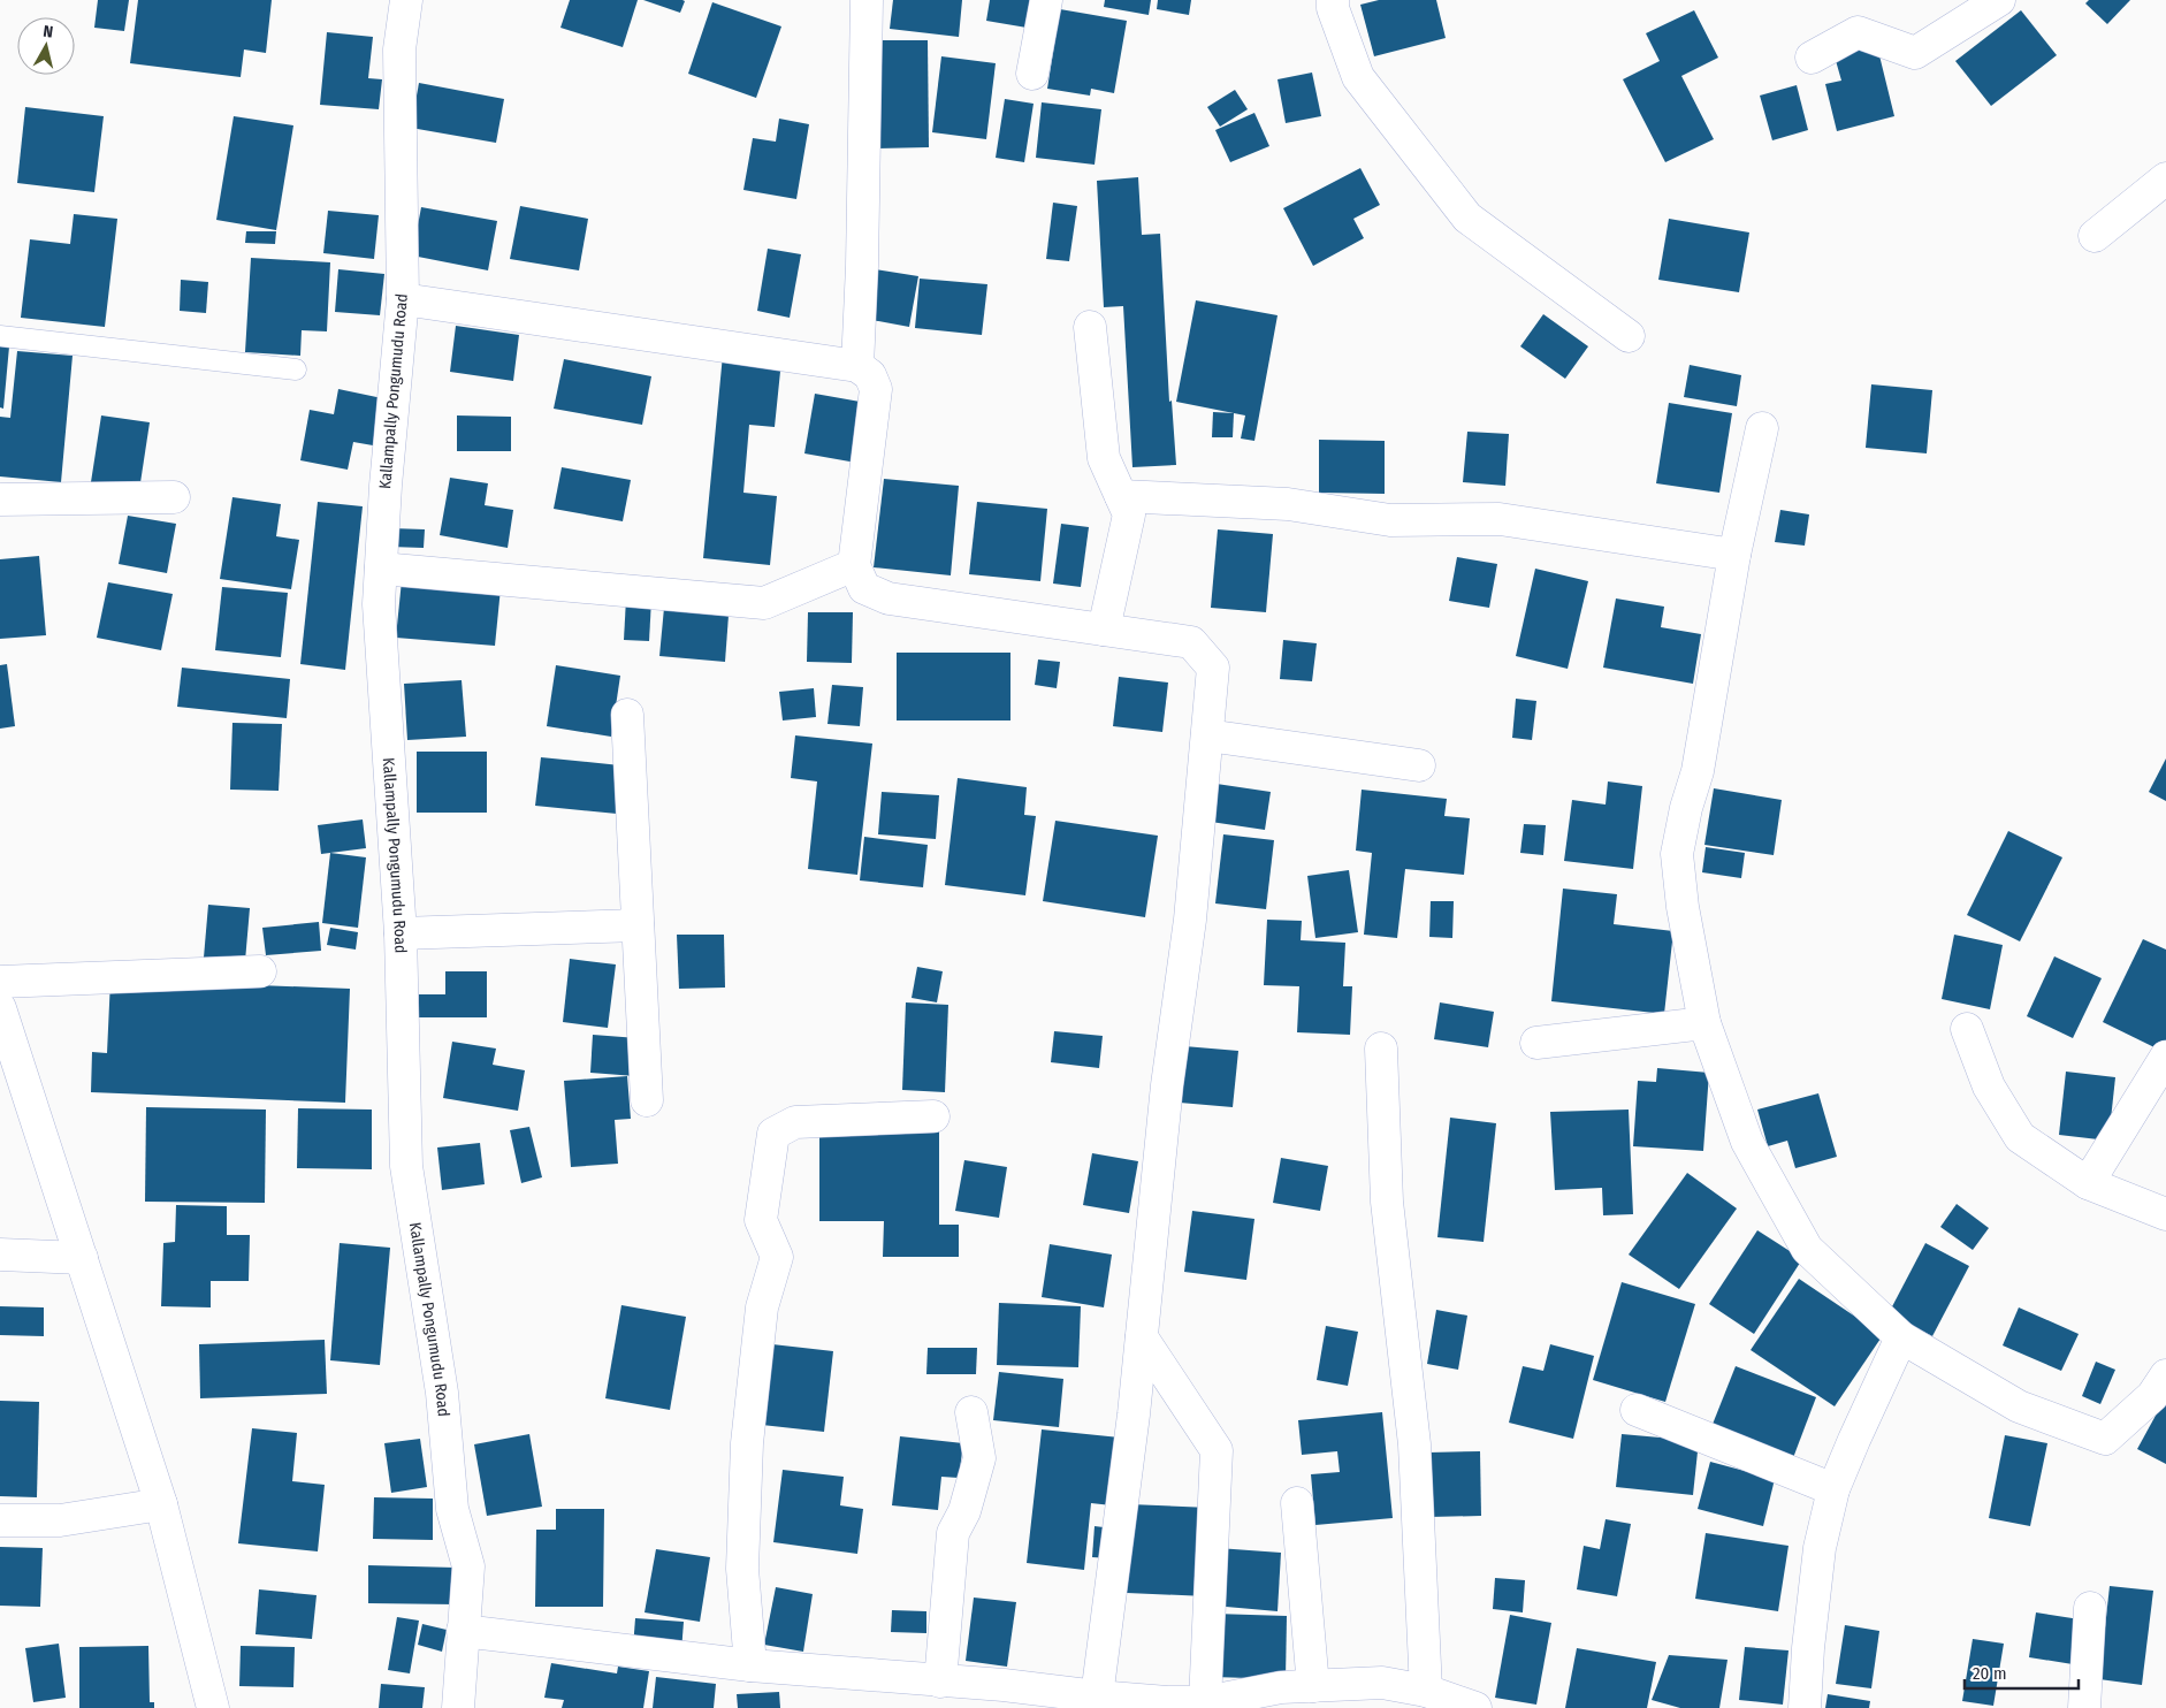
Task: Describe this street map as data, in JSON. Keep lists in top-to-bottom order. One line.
{"streets":{"street":["Kallampally Pongumudu Road"]},"scale_bar":"20 m","north":"top"}
